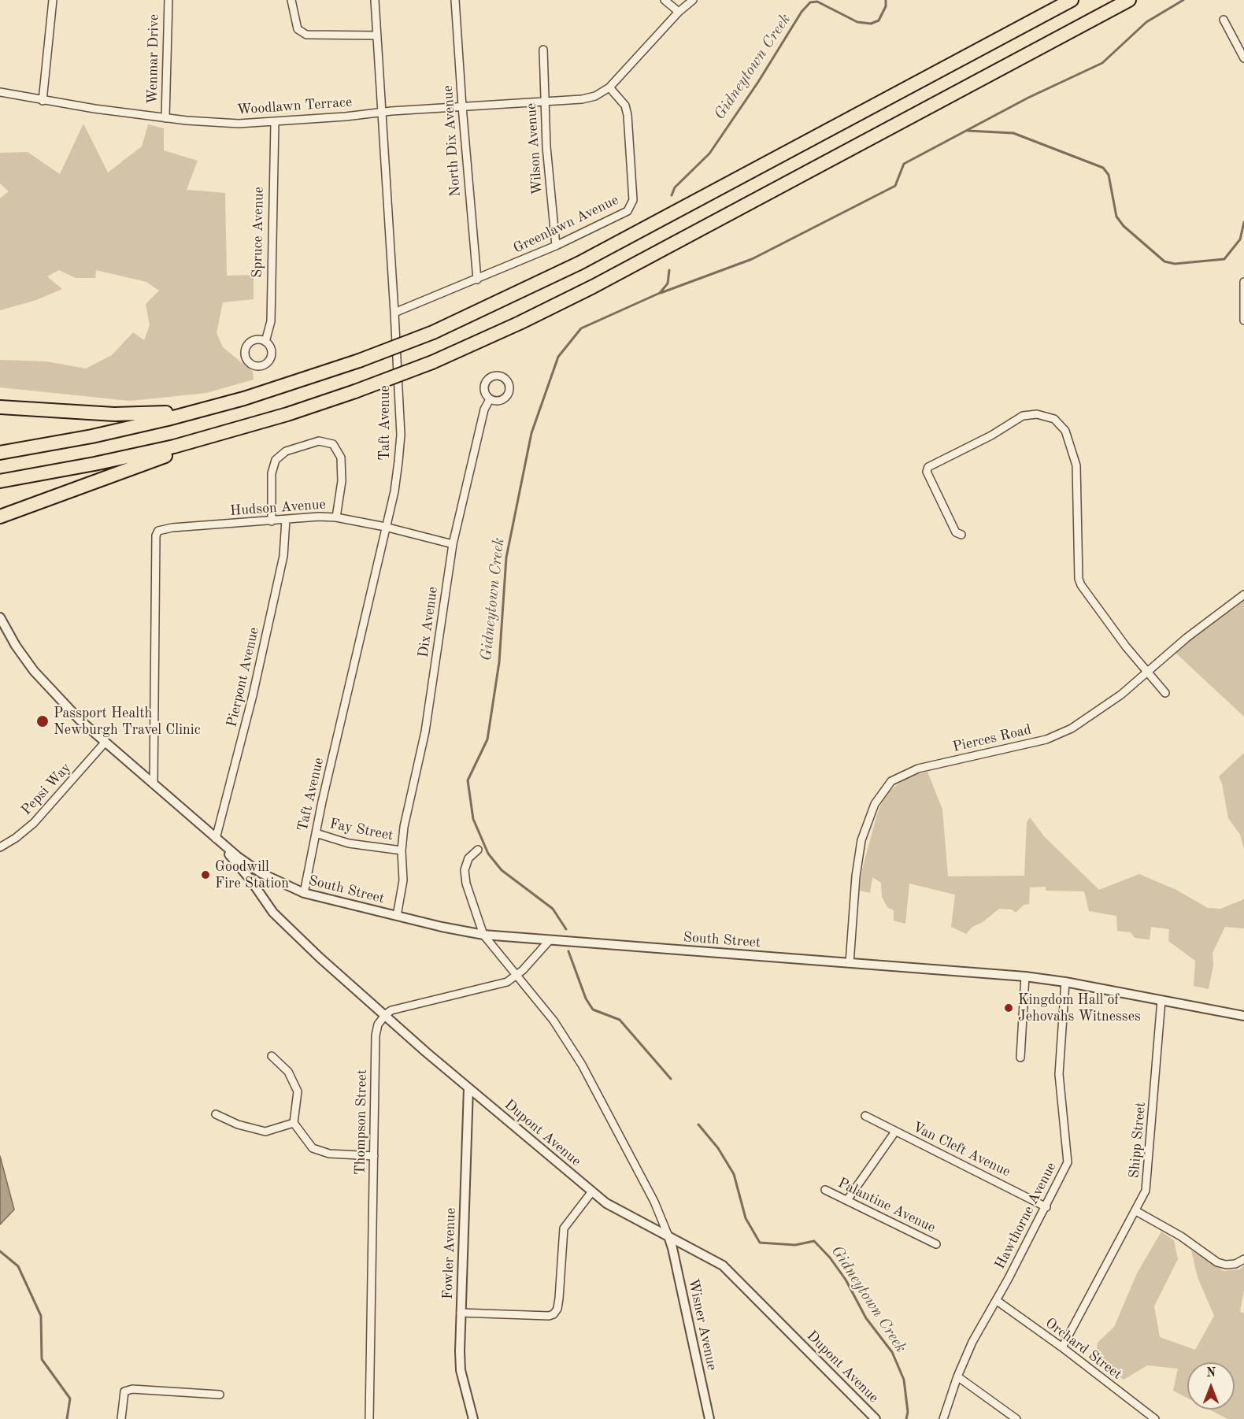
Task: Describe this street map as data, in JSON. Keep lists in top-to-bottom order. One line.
{"streets":{"street":["Wenmar Drive","Woodlawn Terrace","North Dix Avenue","Wilson Avenue","Greenlawn Avenue","Spruce Avenue","Taft Avenue","Hudson Avenue","Dix Avenue","Pierpont Avenue","Pierces Road","Pepsi Way","Fay Street","South Street","Thompson Street","Dupont Avenue","Shipp Street","Van Cleft Avenue","Palantine Avenue","Hawthorne Avenue","Fowler Avenue","Wisner Avenue","Orchard Street"]},"crossings":[["Wenmar Drive","Woodlawn Terrace"],["Woodlawn Terrace","North Dix Avenue"],["Woodlawn Terrace","Wilson Avenue"],["Woodlawn Terrace","Greenlawn Avenue"],["Woodlawn Terrace","Spruce Avenue"],["Woodlawn Terrace","Taft Avenue"],["North Dix Avenue","Greenlawn Avenue"],["Wilson Avenue","Greenlawn Avenue"],["Greenlawn Avenue","Taft Avenue"],["Taft Avenue","Hudson Avenue"],["Taft Avenue","Fay Street"],["Taft Avenue","South Street"],["Hudson Avenue","Dix Avenue"],["Hudson Avenue","Pierpont Avenue"],["Dix Avenue","Fay Street"],["Dix Avenue","South Street"],["Pierpont Avenue","South Street"],["Pierpont Avenue","Dupont Avenue"],["Pierces Road","South Street"],["South Street","Dupont Avenue"],["South Street","Shipp Street"],["South Street","Hawthorne Avenue"],["Thompson Street","Dupont Avenue"],["Dupont Avenue","Fowler Avenue"],["Dupont Avenue","Wisner Avenue"],["Shipp Street","Orchard Street"],["Van Cleft Avenue","Hawthorne Avenue"],["Hawthorne Avenue","Orchard Street"]],"water":["Gidneytown Creek"],"places":["Passport Health Newburgh Travel Clinic","Goodwill Fire Station","Kingdom Hall of Jehovahs Witnesses"],"north":"top"}
